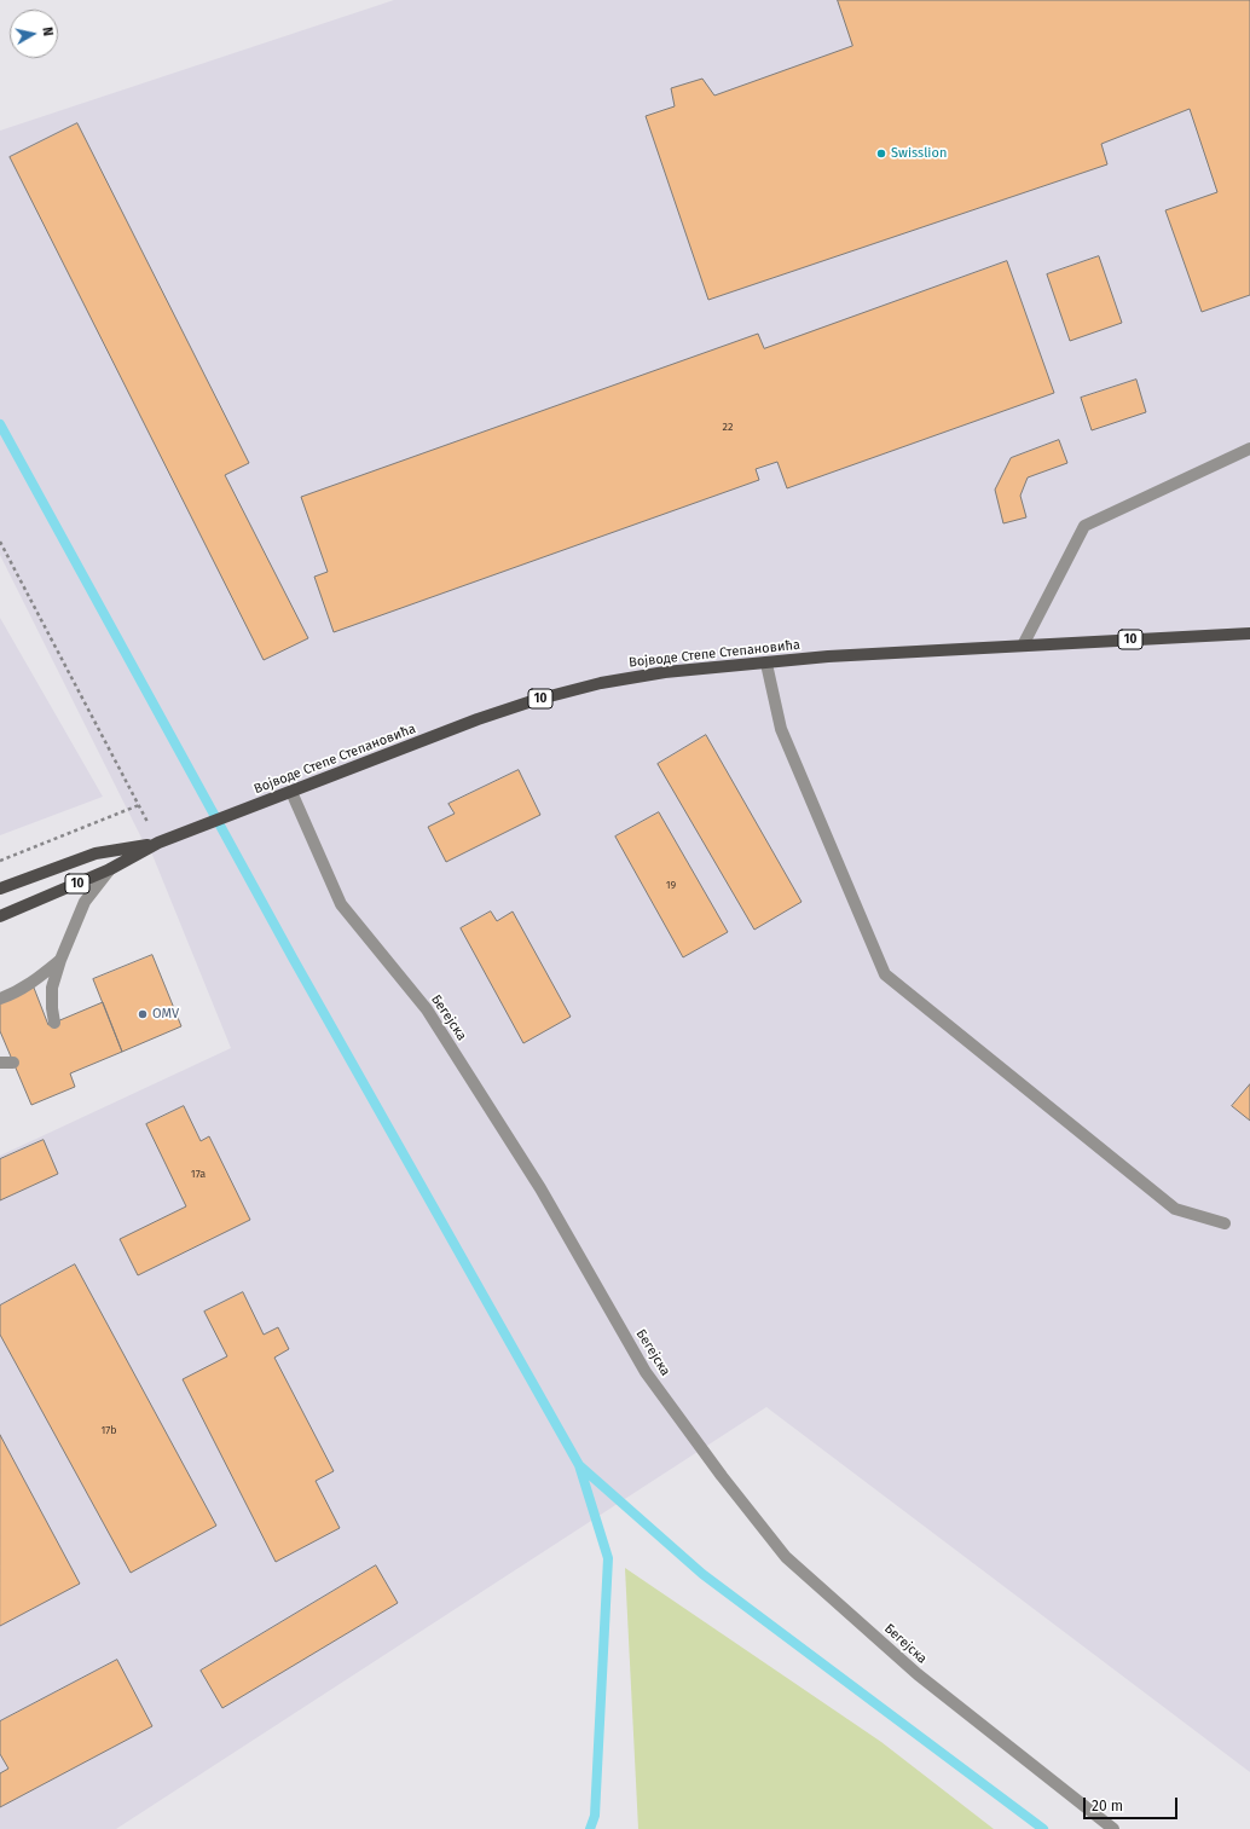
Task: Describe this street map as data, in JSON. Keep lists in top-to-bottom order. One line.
{"streets":{"main road":["10","Војводе Степе Степановића"],"lane":["Бегејска"]},"crossings":[["Војводе Степе Степановића","Бегејска"]],"places":["Swisslion","OMV"],"house_numbers":["22","19","17a","17b"],"scale_bar":"20 m","north":"right"}
